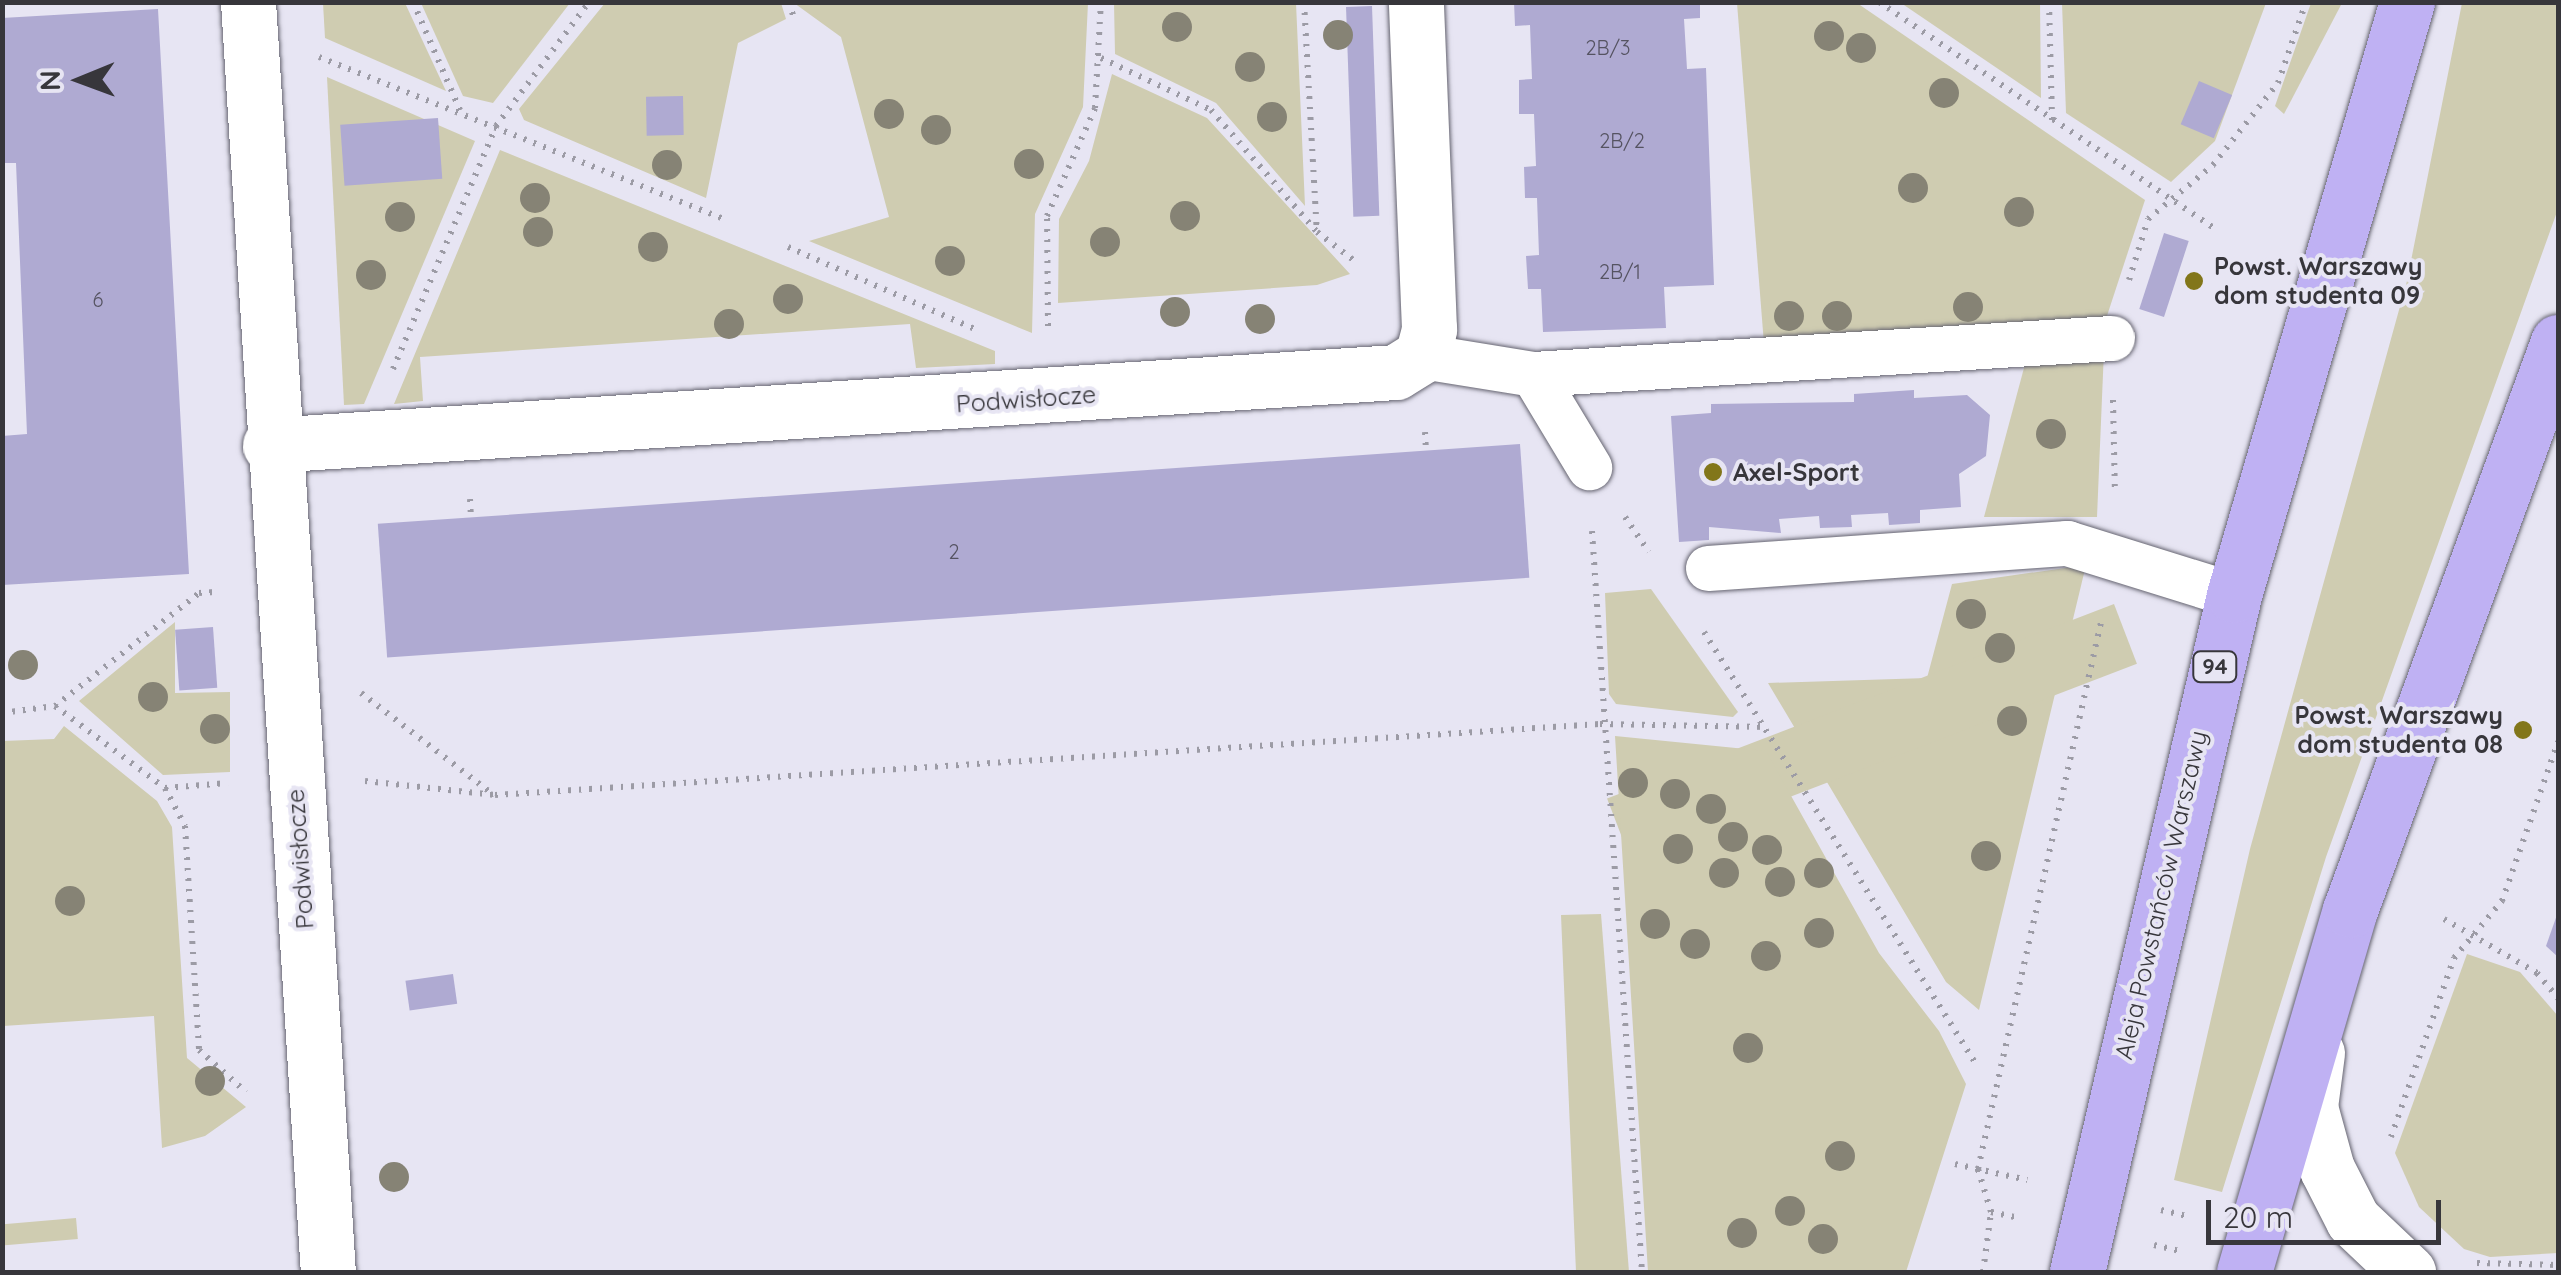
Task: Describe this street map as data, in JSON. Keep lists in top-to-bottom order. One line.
{"streets":{"main road":["94","Aleja Powstańców Warszawy"],"street":["Podwisłocze"]},"places":["Powst. Warszawy dom studenta 09","Axel-Sport","Powst. Warszawy dom studenta 08"],"house_numbers":["2B/3","2B/2","2B/1","6","2"],"scale_bar":"20 m","north":"left"}
